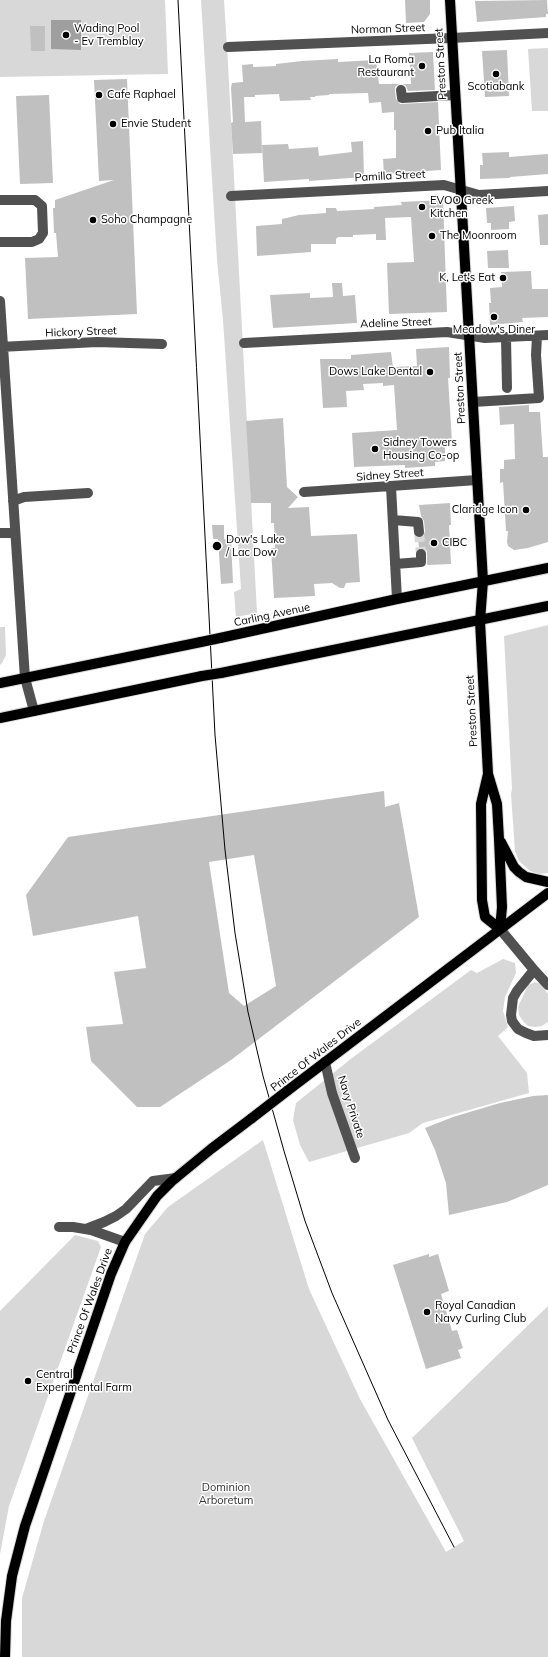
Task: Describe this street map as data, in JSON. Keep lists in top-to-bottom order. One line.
{"streets":{"main road":["Preston Street","Carling Avenue","Prince Of Wales Drive"],"street":["Norman Street","Pamilla Street","Adeline Street","Hickory Street","Sidney Street","Navy Private"]},"crossings":[["Norman Street","Preston Street"],["Preston Street","Pamilla Street"],["Preston Street","Adeline Street"],["Preston Street","Sidney Street"],["Preston Street","Carling Avenue"],["Preston Street","Prince Of Wales Drive"],["Prince Of Wales Drive","Navy Private"]],"parks":["Dominion Arboretum"],"places":["Wading Pool - Ev Tremblay","La Roma Restaurant","Scotiabank","Cafe Raphael","Envie Student","Pub Italia","EVOO Greek Kitchen","Soho Champagne","The Moonroom","K, Let's Eat","Meadow's Diner","Dows Lake Dental","Sidney Towers Housing Co-op","Claridge Icon","CIBC","Dow's Lake / Lac Dow","Royal Canadian Navy Curling Club","Central Experimental Farm"]}
